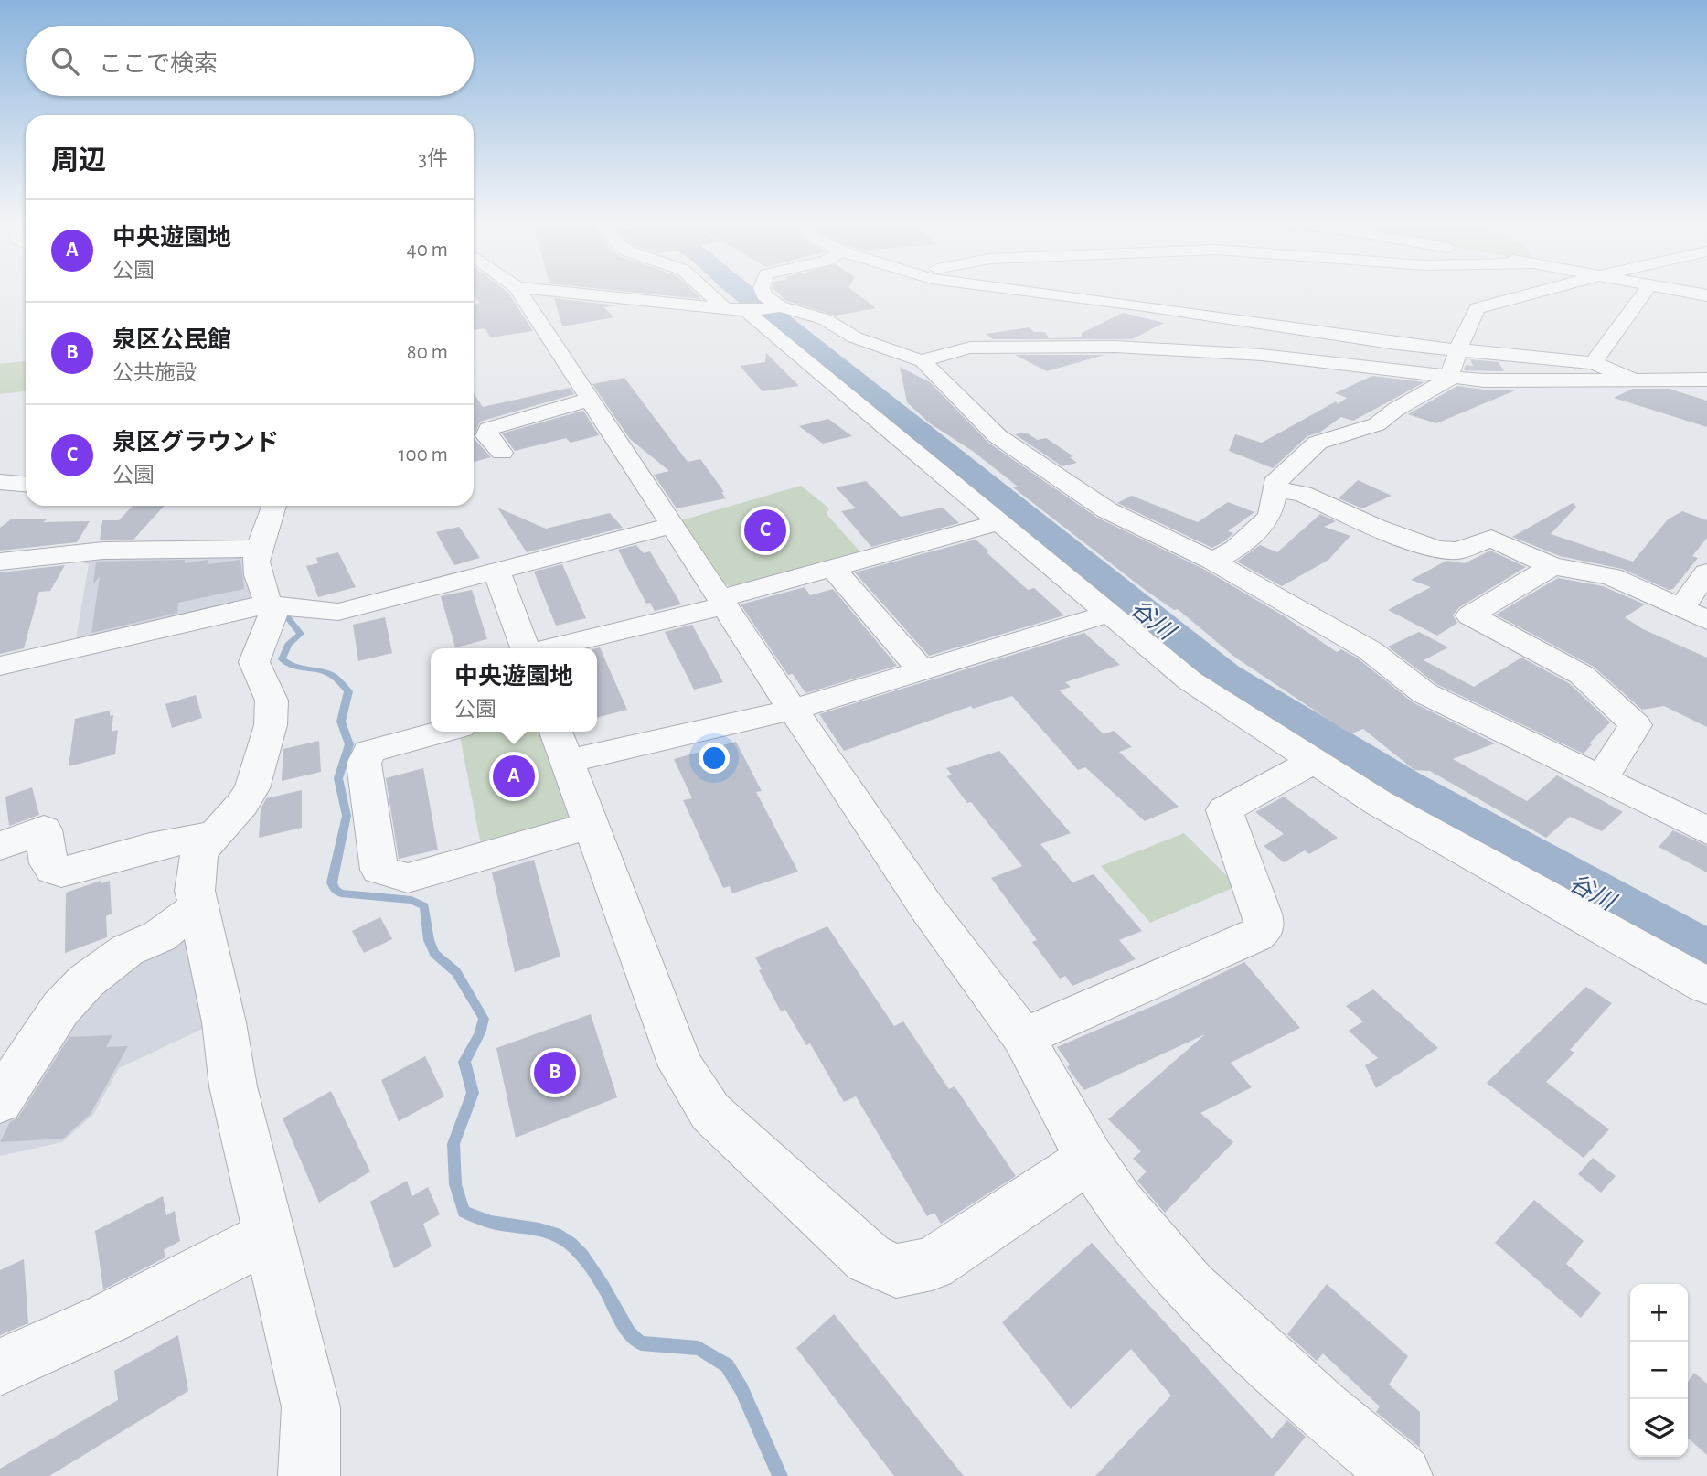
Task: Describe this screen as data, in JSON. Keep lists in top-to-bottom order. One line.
{"water":["谷川"],"page":{"search":"ここで検索","heading":["周辺","3件"],"list":[{"mark":"A","name":"中央遊園地","note":"公園","value":"40 m"},{"mark":"B","name":"泉区公民館","note":"公共施設","value":"80 m"},{"mark":"C","name":"泉区グラウンド","note":"公園","value":"100 m"}],"pins":["C","A","B"],"popup":["中央遊園地","公園"],"map_buttons":["+","−"]}}
